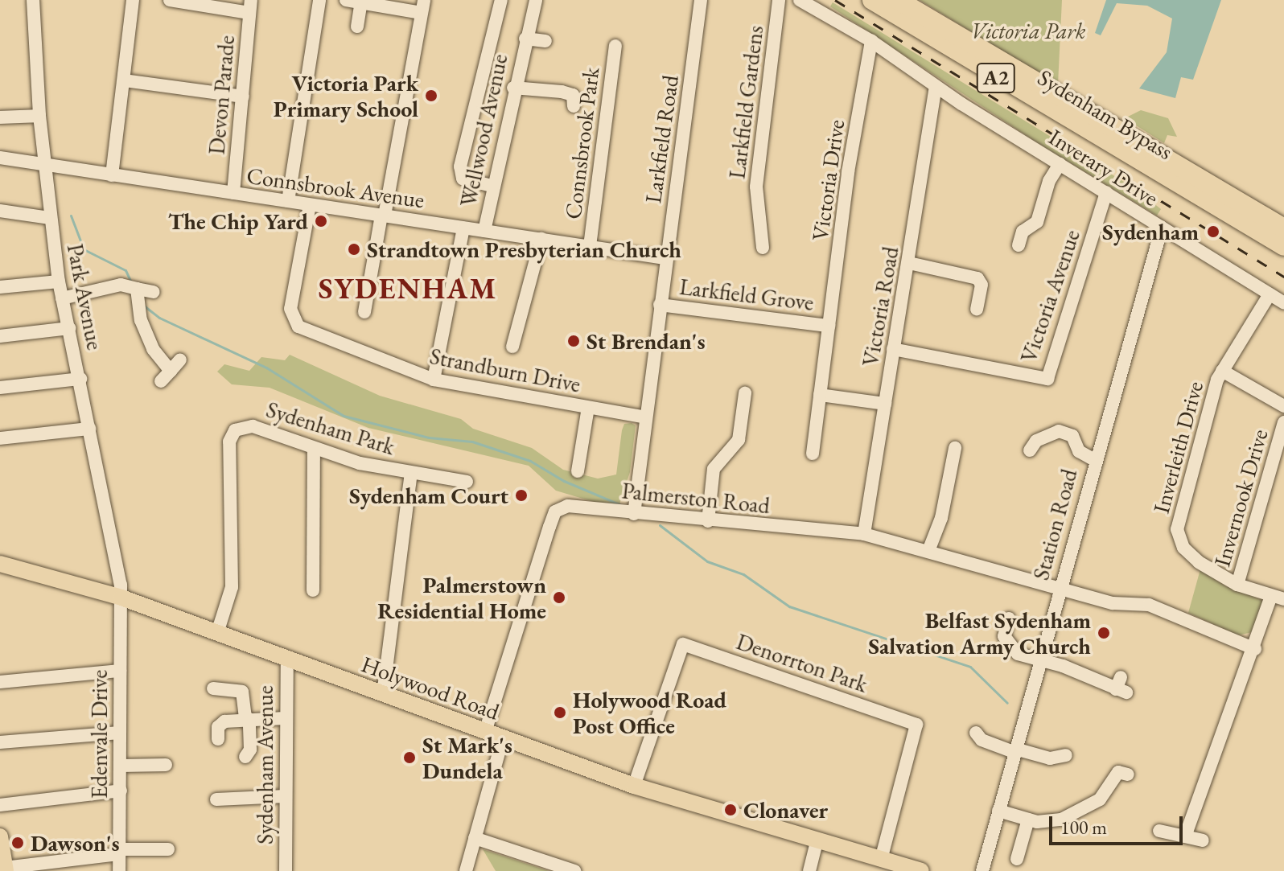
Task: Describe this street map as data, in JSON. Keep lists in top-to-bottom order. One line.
{"streets":{"highway":["A2","Sydenham Bypass"],"main road":["Holywood Road"],"street":["Devon Parade","Larkfield Gardens","Wellwood Avenue","Larkfield Road","Connsbrook Park","Inverary Drive","Victoria Drive","Connsbrook Avenue","Larkfield Grove","Victoria Avenue","Park Avenue","Victoria Road","Strandburn Drive","Sydenham Park","Inverleith Drive","Palmerston Road","Invernook Drive","Station Road","Denorrton Park","Edenvale Drive","Sydenham Avenue"]},"crossings":[["Devon Parade","Connsbrook Avenue"],["Wellwood Avenue","Connsbrook Avenue"],["Larkfield Road","Connsbrook Avenue"],["Larkfield Road","Larkfield Grove"],["Larkfield Road","Strandburn Drive"],["Larkfield Road","Palmerston Road"],["Connsbrook Park","Connsbrook Avenue"],["Inverary Drive","Victoria Drive"],["Inverary Drive","Victoria Avenue"],["Inverary Drive","Victoria Road"],["Inverary Drive","Inverleith Drive"],["Inverary Drive","Station Road"],["Victoria Drive","Larkfield Grove"],["Connsbrook Avenue","Park Avenue"],["Connsbrook Avenue","Strandburn Drive"],["Victoria Avenue","Victoria Road"],["Park Avenue","Holywood Road"],["Park Avenue","Edenvale Drive"],["Victoria Road","Palmerston Road"],["Sydenham Park","Holywood Road"],["Inverleith Drive","Invernook Drive"],["Palmerston Road","Station Road"],["Palmerston Road","Holywood Road"],["Denorrton Park","Holywood Road"],["Holywood Road","Edenvale Drive"],["Holywood Road","Sydenham Avenue"]],"districts":["SYDENHAM"],"parks":["Victoria Park"],"places":["Victoria Park Primary School","The Chip Yard","Sydenham","Strandtown Presbyterian Church","St Brendan's","Sydenham Court","Palmerstown Residential Home","Belfast Sydenham Salvation Army Church","Holywood Road Post Office","St Mark's Dundela","Clonaver","Dawson's"],"scale_bar":"100 m"}
